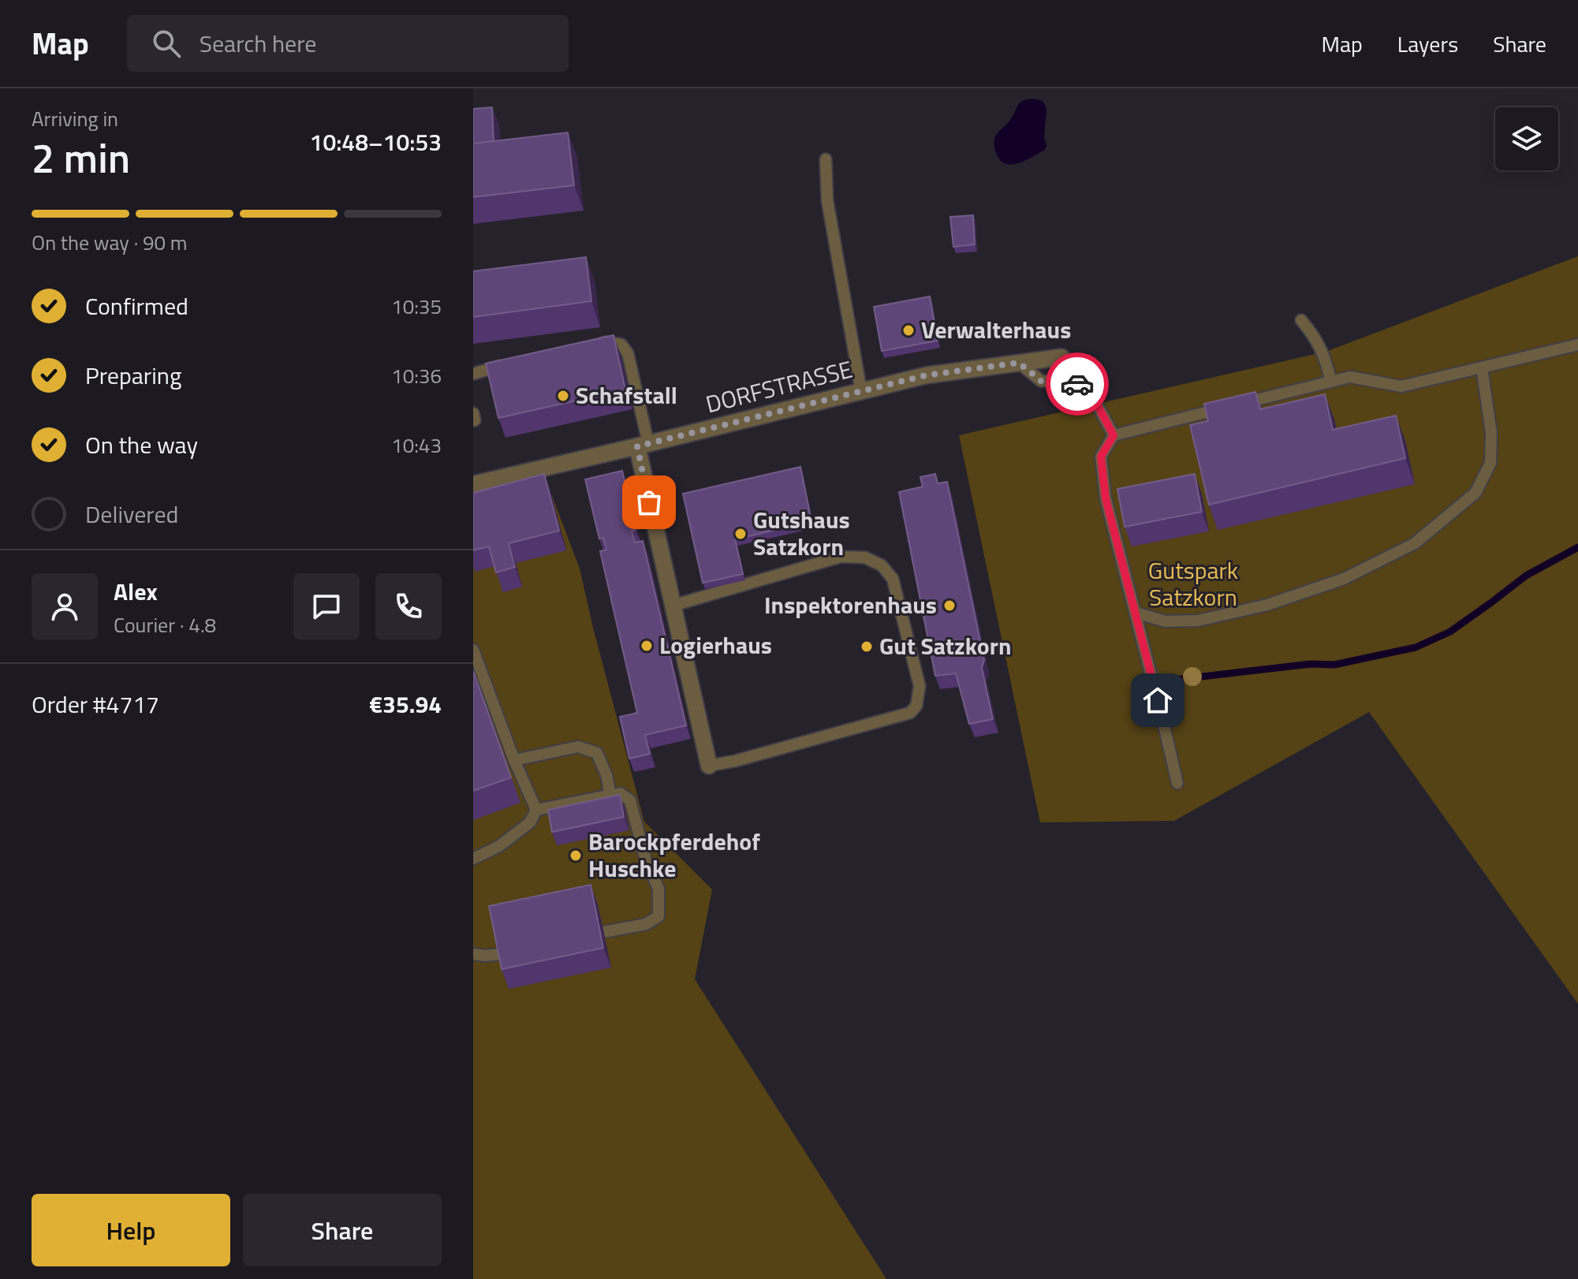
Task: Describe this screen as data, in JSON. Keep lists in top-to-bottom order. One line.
{"streets":{"street":["DORFSTRASSE"]},"parks":["Gutspark Satzkorn"],"places":["Verwalterhaus","Schafstall","Gutshaus Satzkorn","Inspektorenhaus","Logierhaus","Gut Satzkorn","Barockpferdehof Huschke"],"page":{"header":"Map","search":"Search here","nav":["Map","Layers","Share"],"heading":["2 min","Arriving in","10:48–10:53"],"panel":["Alex","Courier · 4.8","Order #4717","€35.94"],"bar":"On the way · 90 m","list":[["Confirmed","10:35"],["Preparing","10:36"],["On the way","10:43"],"Delivered"],"buttons":["Help","Share"]}}
